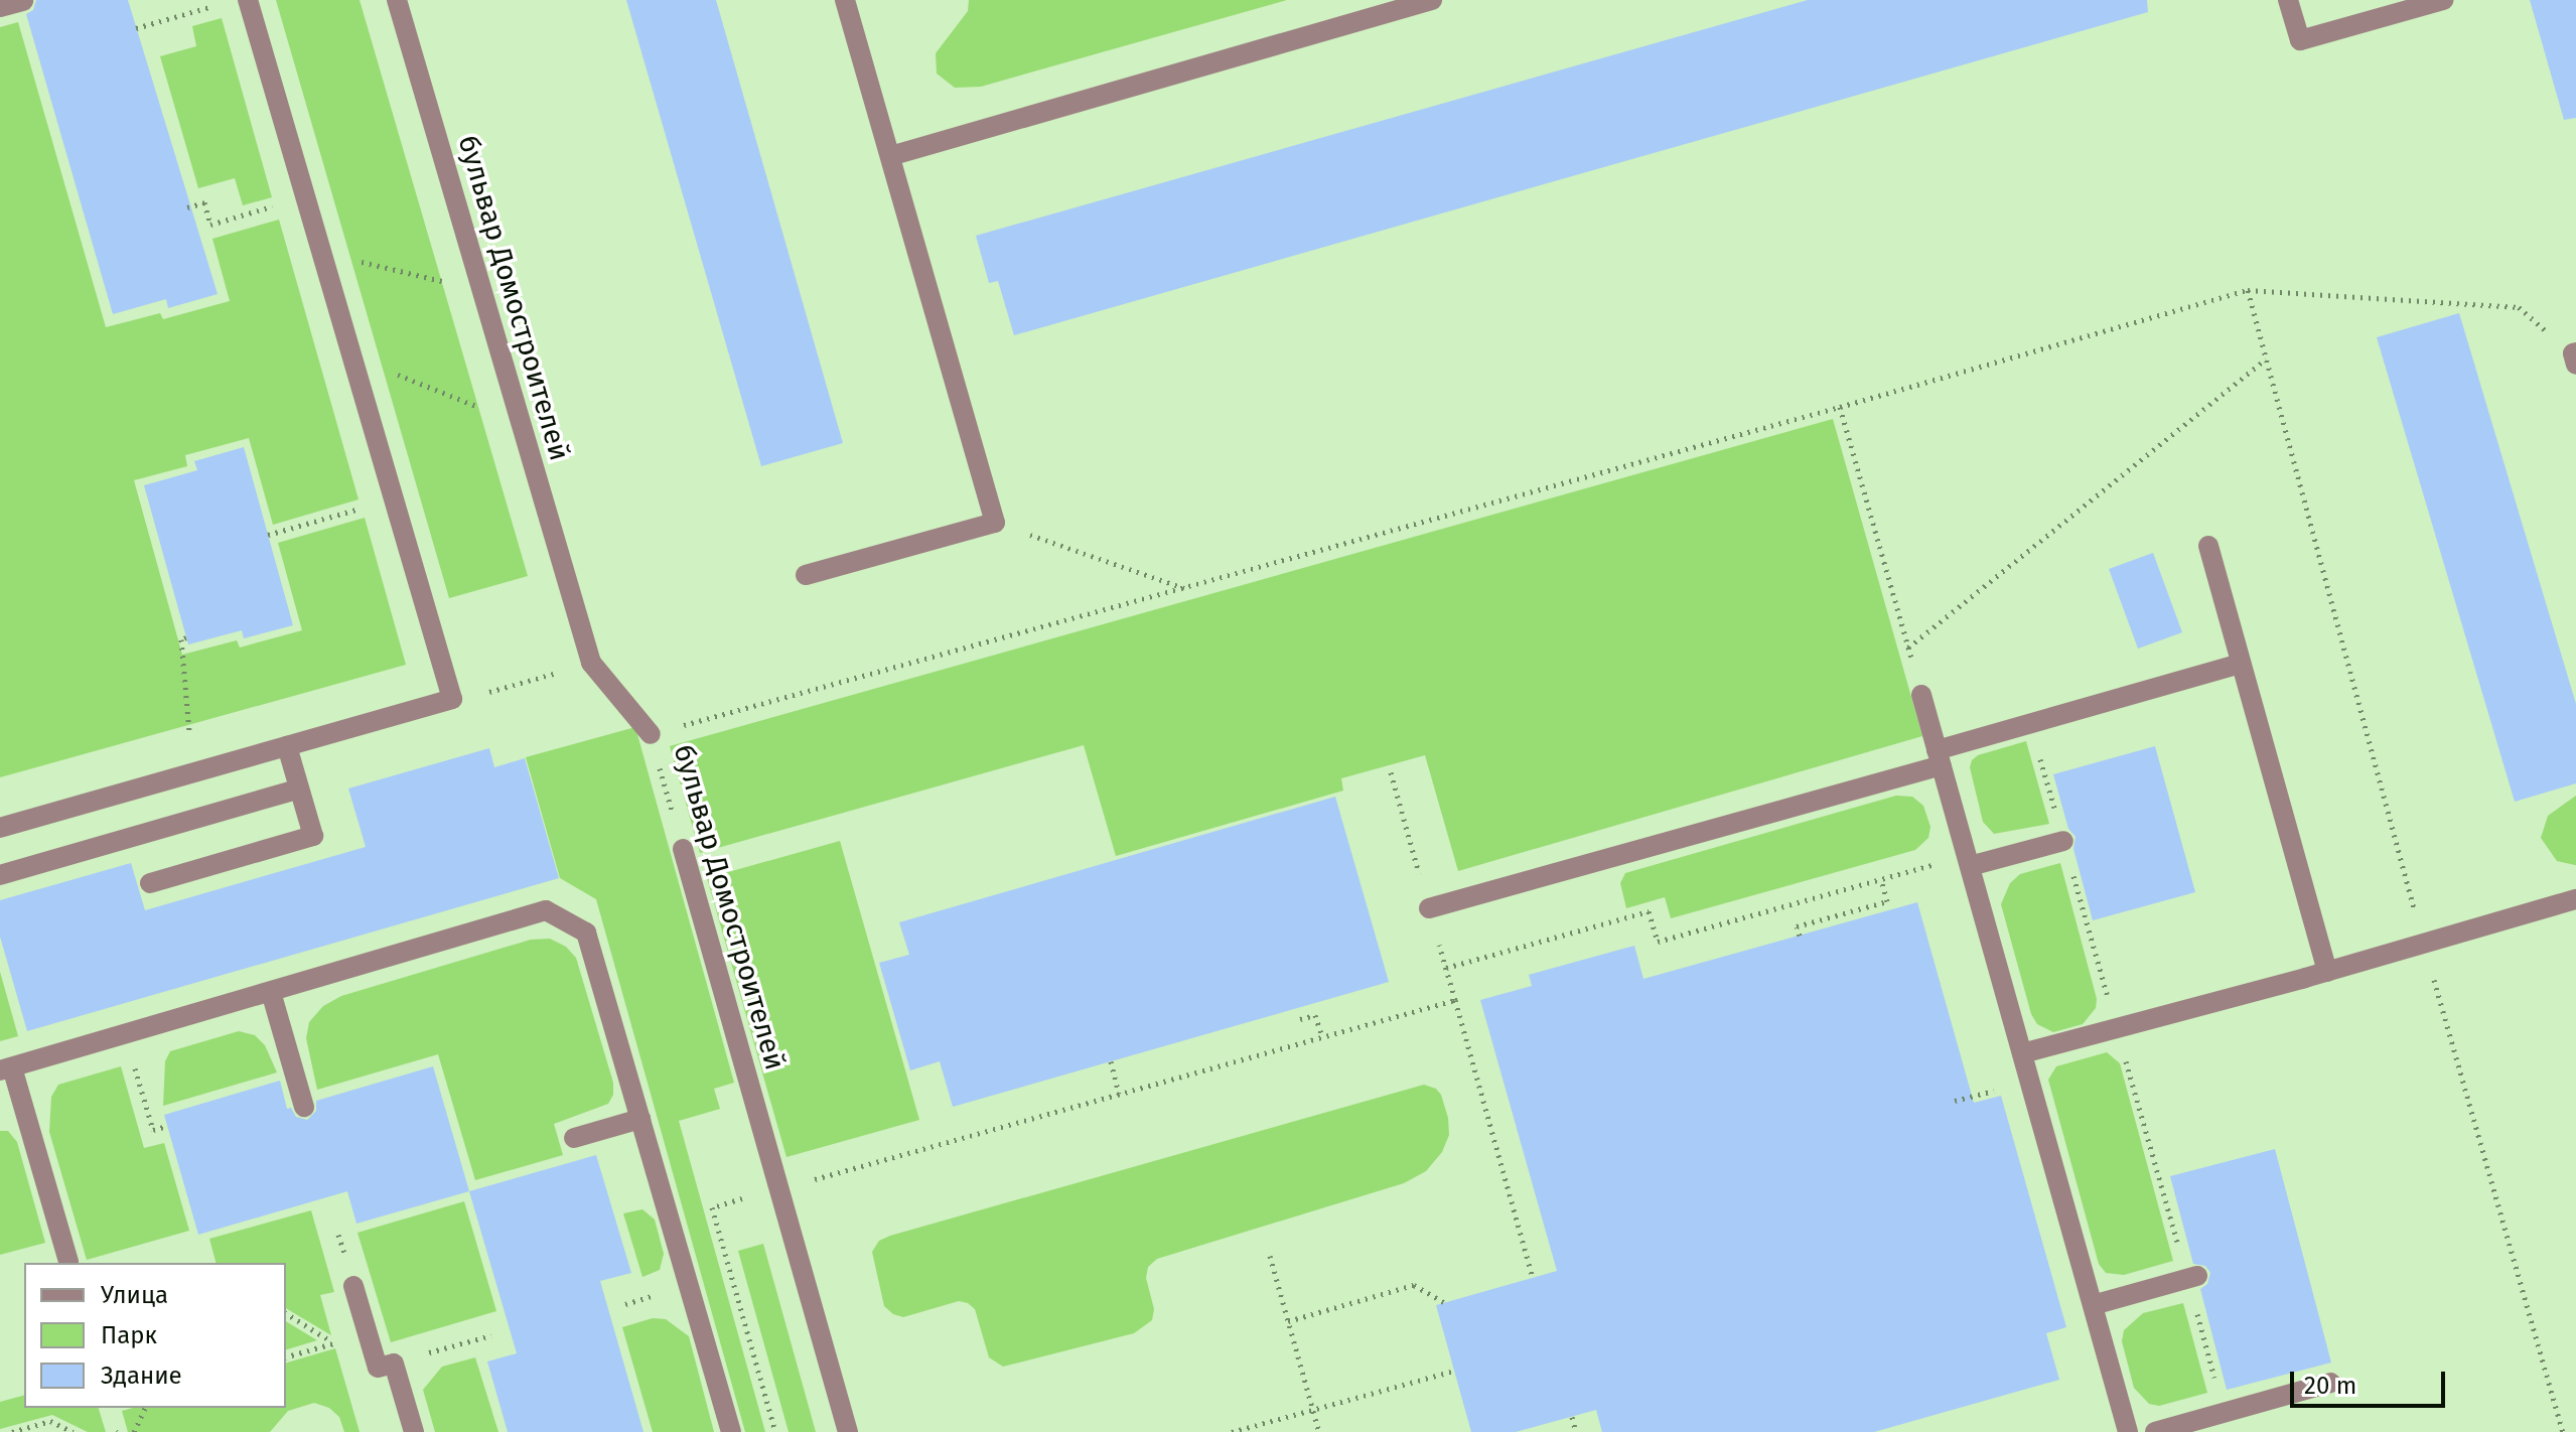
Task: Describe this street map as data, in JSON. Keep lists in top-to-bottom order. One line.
{"streets":{"street":["бульвар Домостроителей"]},"legend":["Улица","Парк","Здание"],"scale_bar":"20 m"}
